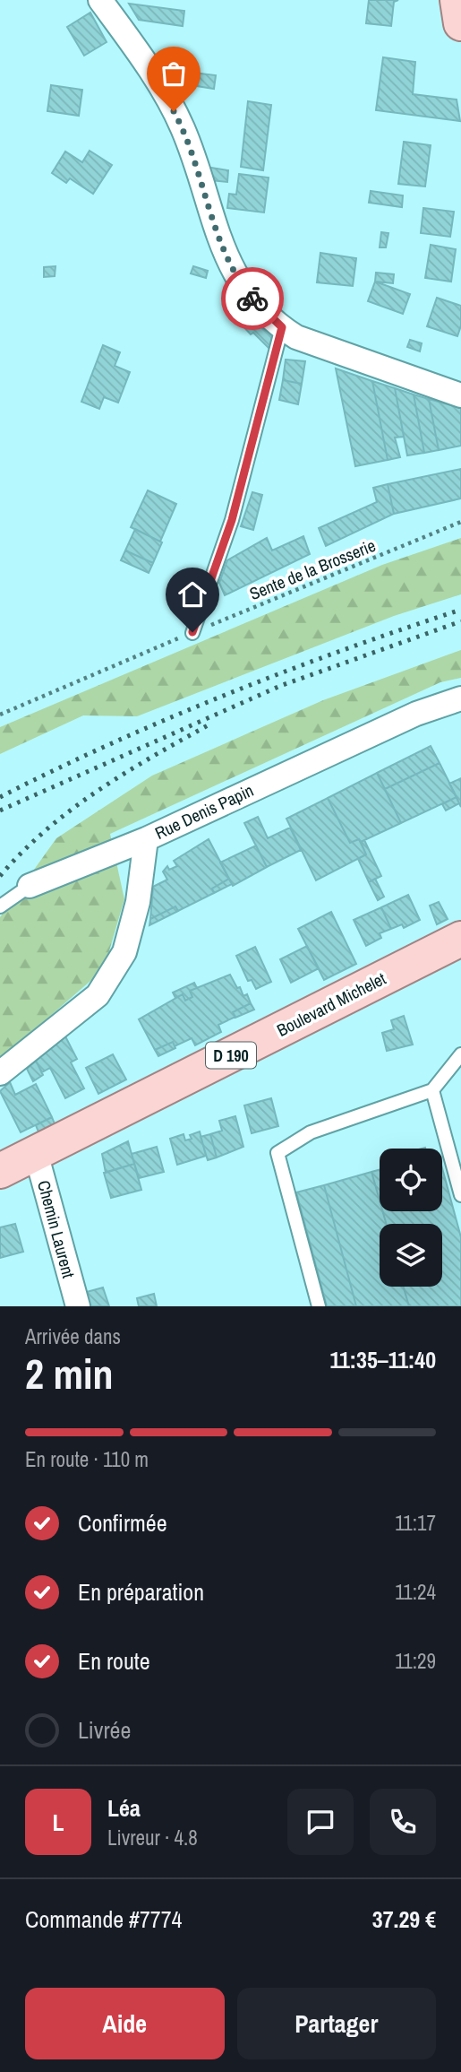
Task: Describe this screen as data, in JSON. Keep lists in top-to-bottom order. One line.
{"streets":{"main road":["Boulevard Michelet","D 190"],"street":["Rue Denis Papin","Chemin Laurent"],"path":["Sente de la Brosserie"]},"crossings":[["Boulevard Michelet","Chemin Laurent"]],"page":{"heading":["2 min","Arrivée dans","11:35–11:40"],"panel":["Léa","Livreur · 4.8","Commande #7774","37.29 €"],"bar":"En route · 110 m","list":[["Confirmée","11:17"],["En préparation","11:24"],["En route","11:29"],"Livrée"],"round":"L","buttons":["Aide","Partager"]}}
